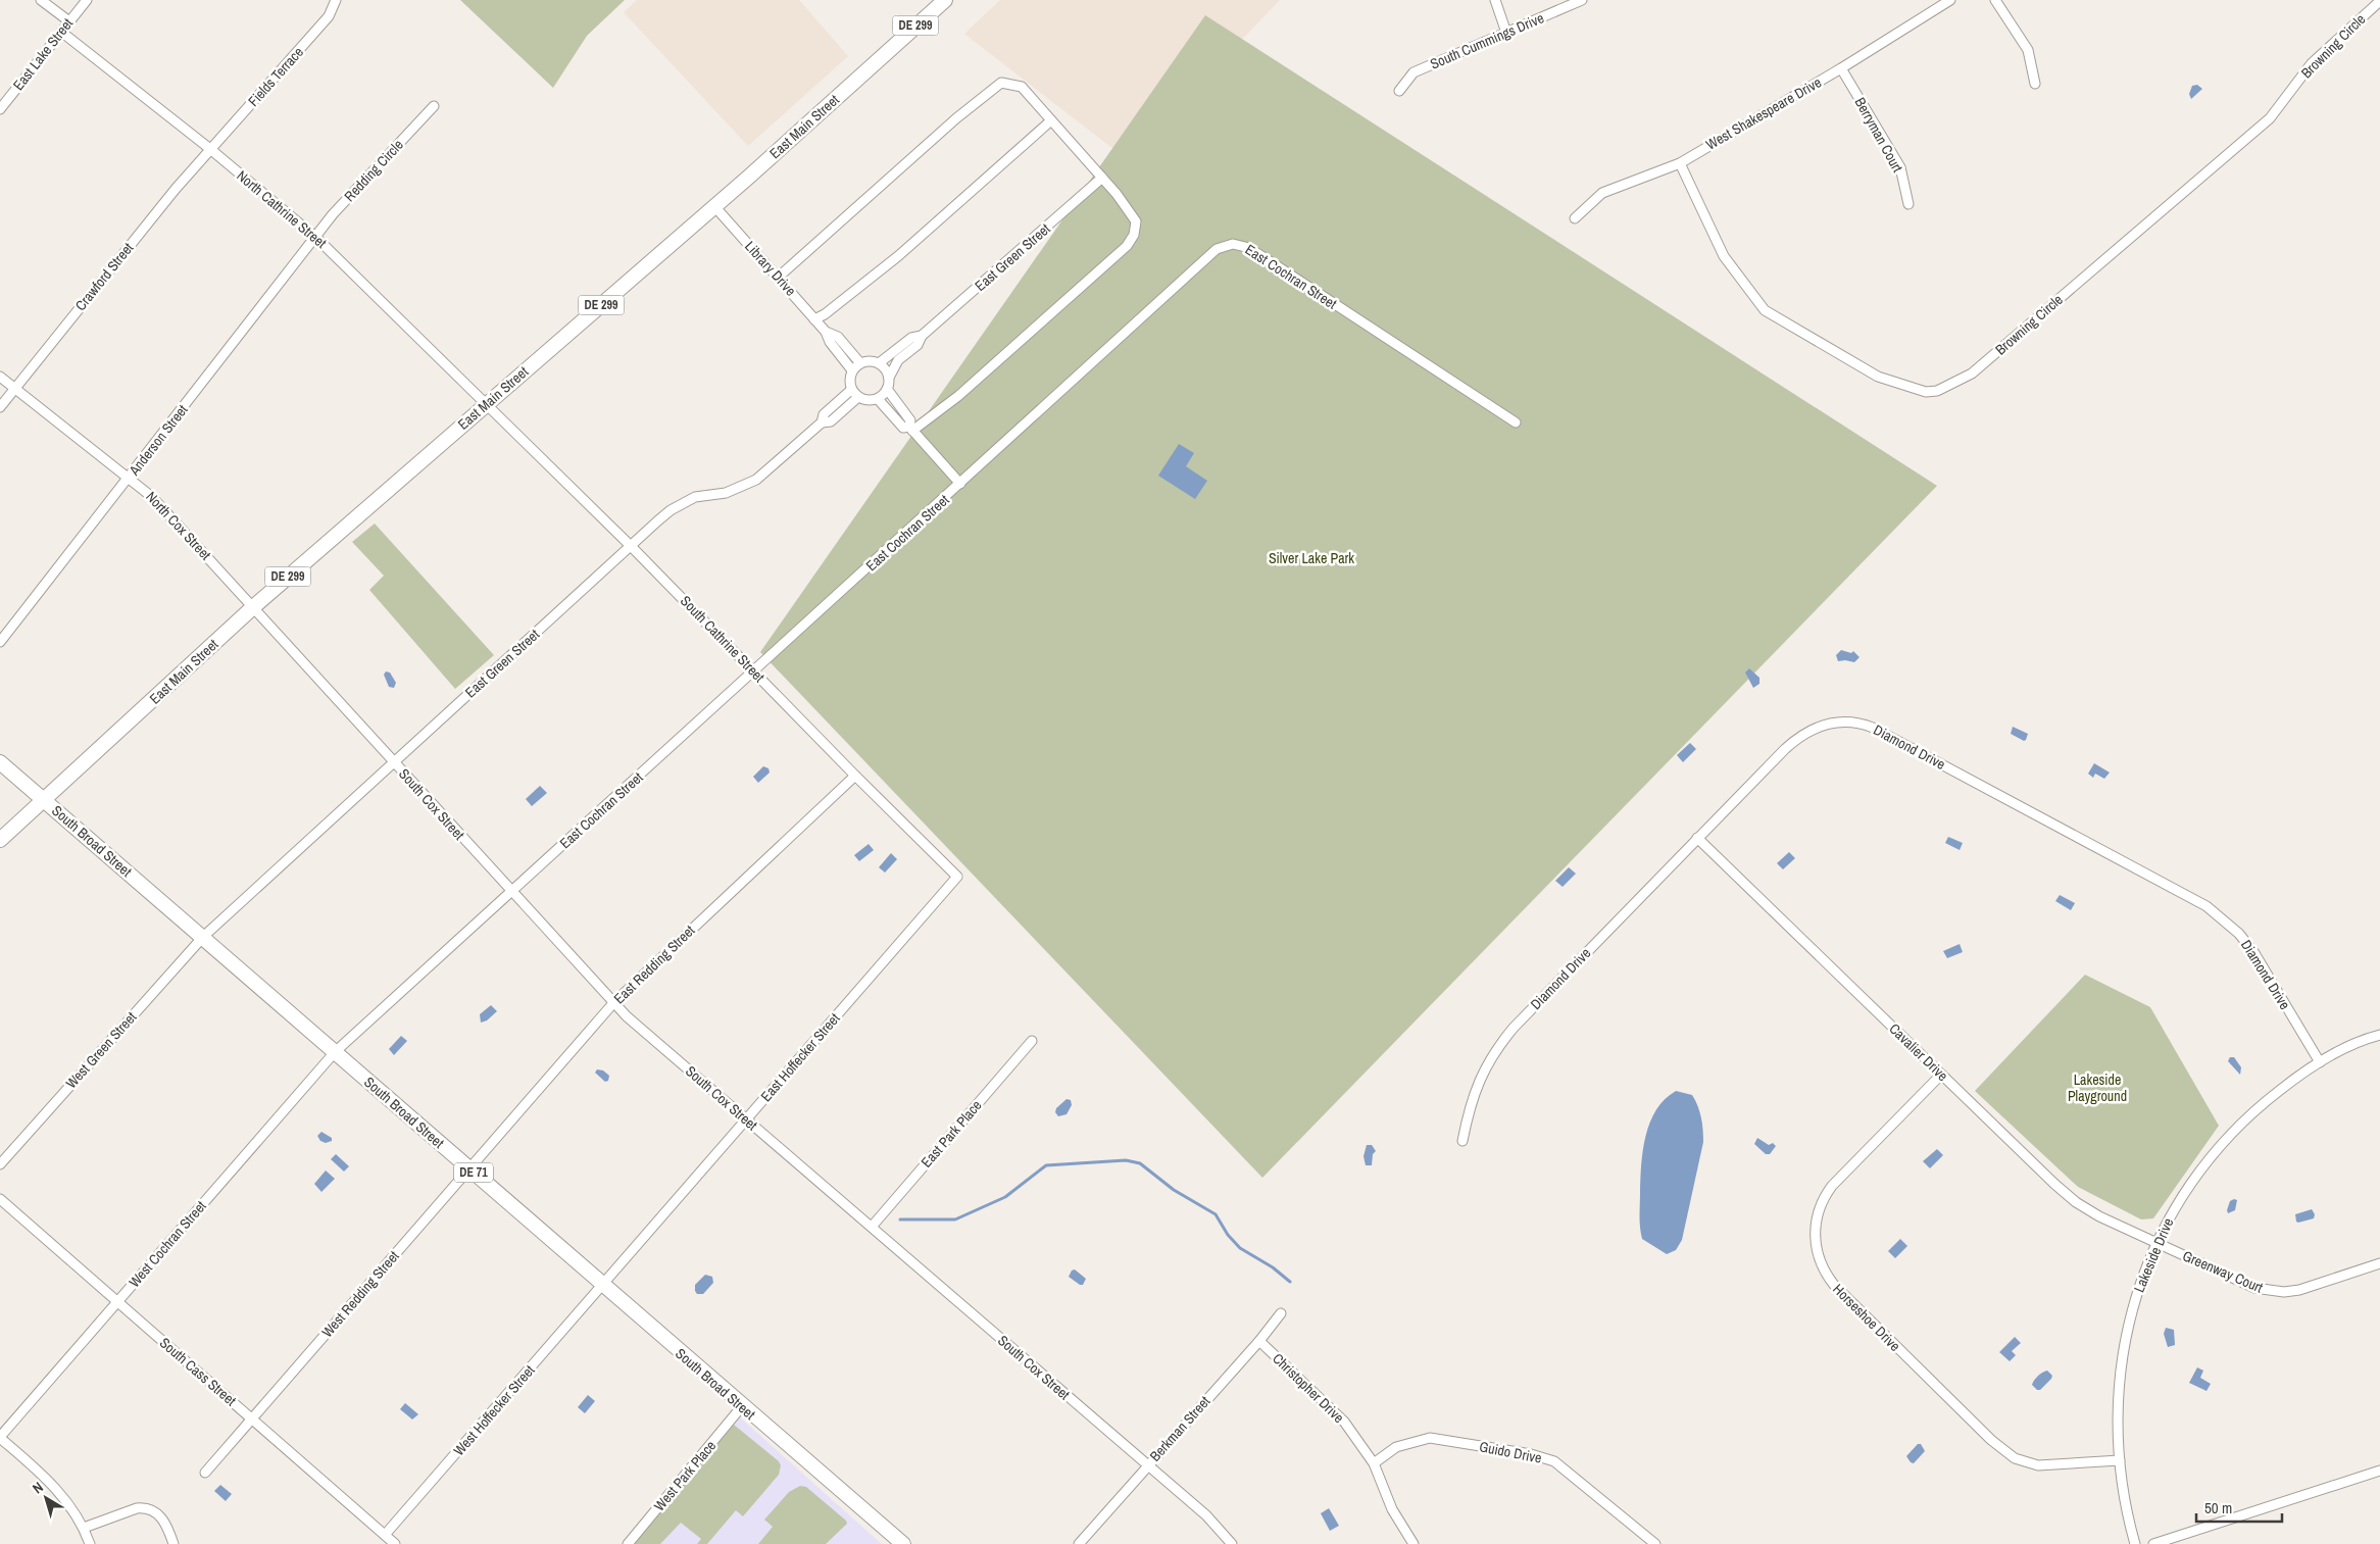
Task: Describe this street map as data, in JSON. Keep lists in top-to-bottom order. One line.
{"streets":{"main road":["DE 299","East Main Street","South Broad Street","DE 71"],"street":["South Cummings Drive","Browning Circle","East Lake Street","Fields Terrace","West Shakespeare Drive","Berryman Court","Redding Circle","North Cathrine Street","East Green Street","Library Drive","Crawford Street","East Cochran Street","Anderson Street","North Cox Street","South Cathrine Street","Diamond Drive","South Cox Street","East Redding Street","West Green Street","Cavalier Drive","East Hoffecker Street","East Park Place","West Cochran Street","Lakeside Drive","Greenway Court","West Redding Street","Horseshoe Drive","South Cass Street","Christopher Drive","West Hoffecker Street","Berkman Street","Guido Drive","West Park Place"]},"crossings":[["DE 299","East Main Street"],["DE 299","South Broad Street"],["DE 299","DE 71"],["Browning Circle","West Shakespeare Drive"],["East Lake Street","North Cathrine Street"],["Fields Terrace","North Cathrine Street"],["Fields Terrace","Crawford Street"],["West Shakespeare Drive","Berryman Court"],["East Main Street","North Cathrine Street"],["East Main Street","Library Drive"],["East Main Street","North Cox Street"],["East Main Street","South Cathrine Street"],["East Main Street","South Cox Street"],["East Main Street","South Broad Street"],["East Main Street","DE 71"],["Redding Circle","North Cathrine Street"],["Redding Circle","Anderson Street"],["North Cathrine Street","Crawford Street"],["North Cathrine Street","Anderson Street"],["North Cathrine Street","South Cathrine Street"],["East Green Street","Library Drive"],["East Green Street","South Cathrine Street"],["East Green Street","South Cox Street"],["East Green Street","South Broad Street"],["East Green Street","West Green Street"],["Crawford Street","North Cox Street"],["East Cochran Street","South Cathrine Street"],["East Cochran Street","South Cox Street"],["East Cochran Street","South Broad Street"],["East Cochran Street","West Cochran Street"],["Anderson Street","North Cox Street"],["North Cox Street","South Cox Street"],["South Cathrine Street","East Redding Street"],["South Cathrine Street","East Hoffecker Street"],["Diamond Drive","Cavalier Drive"],["Diamond Drive","Lakeside Drive"],["South Cox Street","East Redding Street"],["South Cox Street","East Hoffecker Street"],["South Cox Street","East Park Place"],["South Cox Street","Berkman Street"],["South Broad Street","East Redding Street"],["South Broad Street","West Green Street"],["South Broad Street","East Hoffecker Street"],["South Broad Street","DE 71"],["South Broad Street","West Cochran Street"],["South Broad Street","West Redding Street"],["South Broad Street","West Hoffecker Street"],["South Broad Street","West Park Place"],["East Redding Street","West Redding Street"],["Cavalier Drive","Lakeside Drive"],["Cavalier Drive","Greenway Court"],["Cavalier Drive","Horseshoe Drive"],["East Hoffecker Street","West Hoffecker Street"],["West Cochran Street","South Cass Street"],["Lakeside Drive","Greenway Court"],["Lakeside Drive","Horseshoe Drive"],["West Redding Street","South Cass Street"],["South Cass Street","West Hoffecker Street"],["Christopher Drive","Berkman Street"],["Christopher Drive","Guido Drive"]],"parks":["Silver Lake Park","Lakeside Playground"],"scale_bar":"50 m","north":"top left"}
